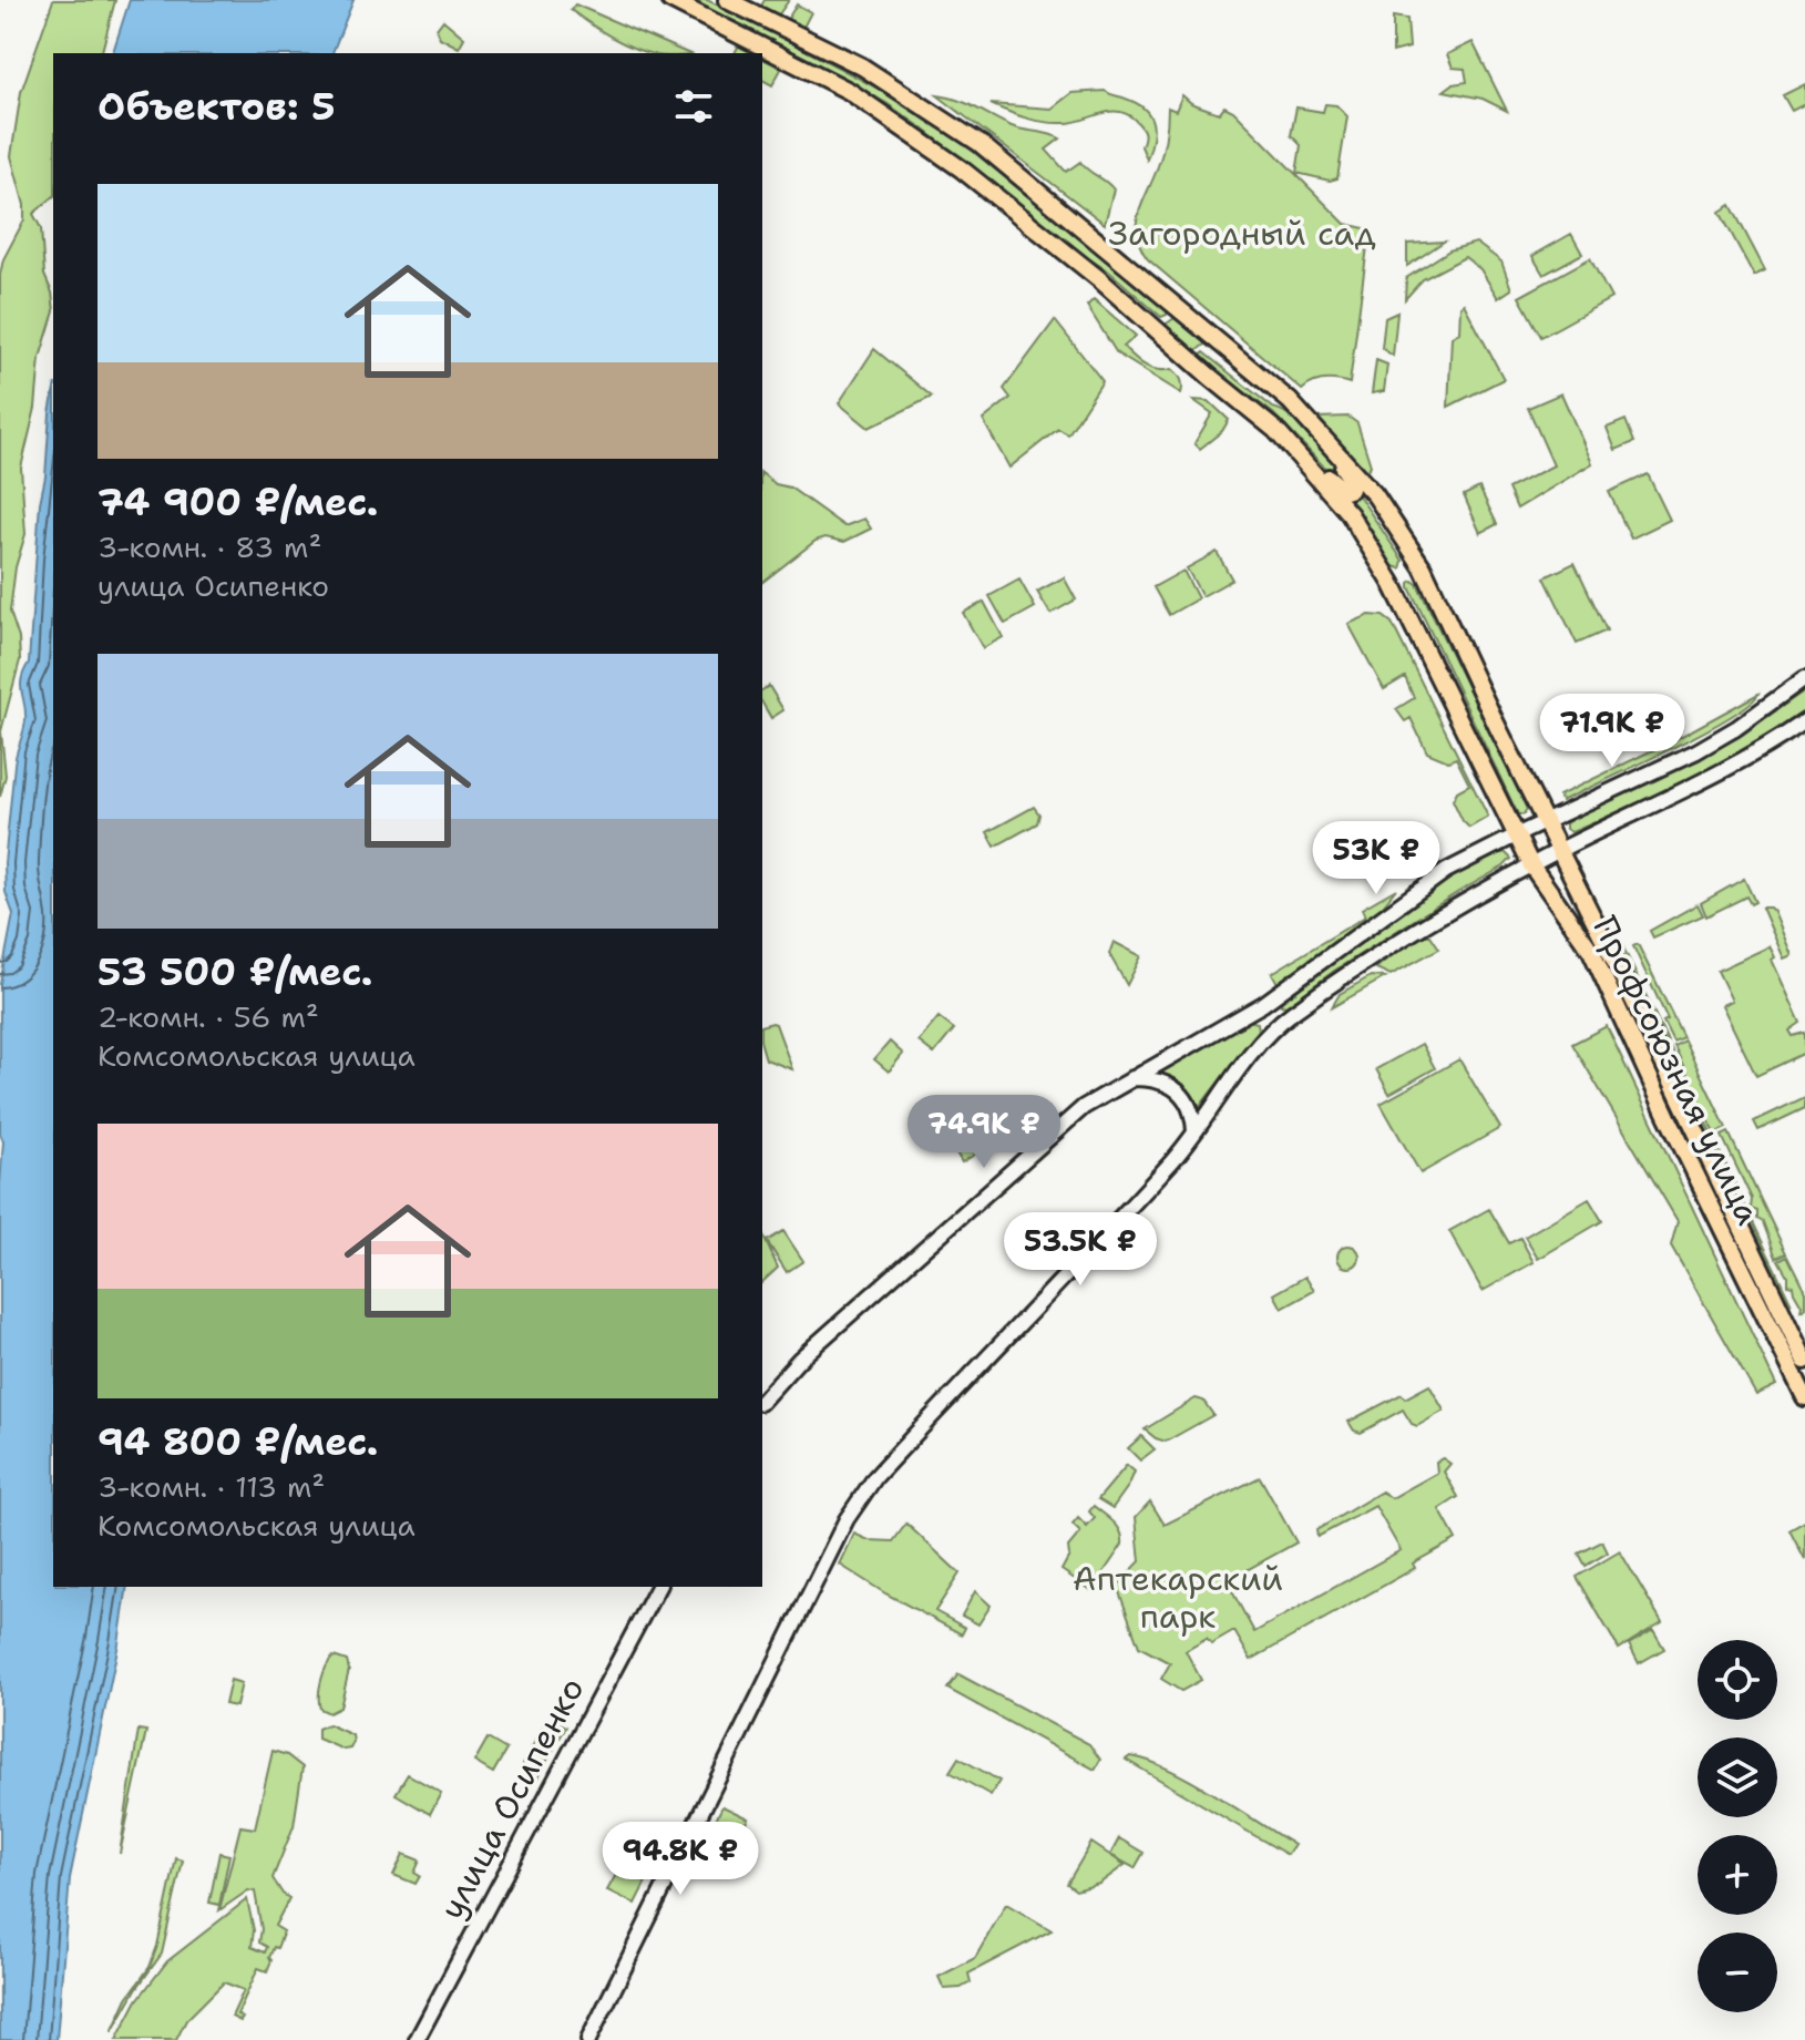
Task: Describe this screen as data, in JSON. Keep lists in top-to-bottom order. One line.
{"streets":{"main road":["Профсоюзная улица","улица Осипенко"]},"parks":["Загородный сад","Аптекарский парк"],"page":{"heading":"Объектов: 5","list":[{"name":"74 900 ₽/мес.","note":"3-комн. · 83 m² · улица Осипенко"},{"name":"53 500 ₽/мес.","note":"2-комн. · 56 m² · Комсомольская улица"},{"name":"94 800 ₽/мес.","note":"3-комн. · 113 m² · Комсомольская улица"}],"price":["71.9K ₽","53K ₽","74.9K ₽","53.5K ₽","94.8K ₽"],"map_buttons":["+","−"]}}
